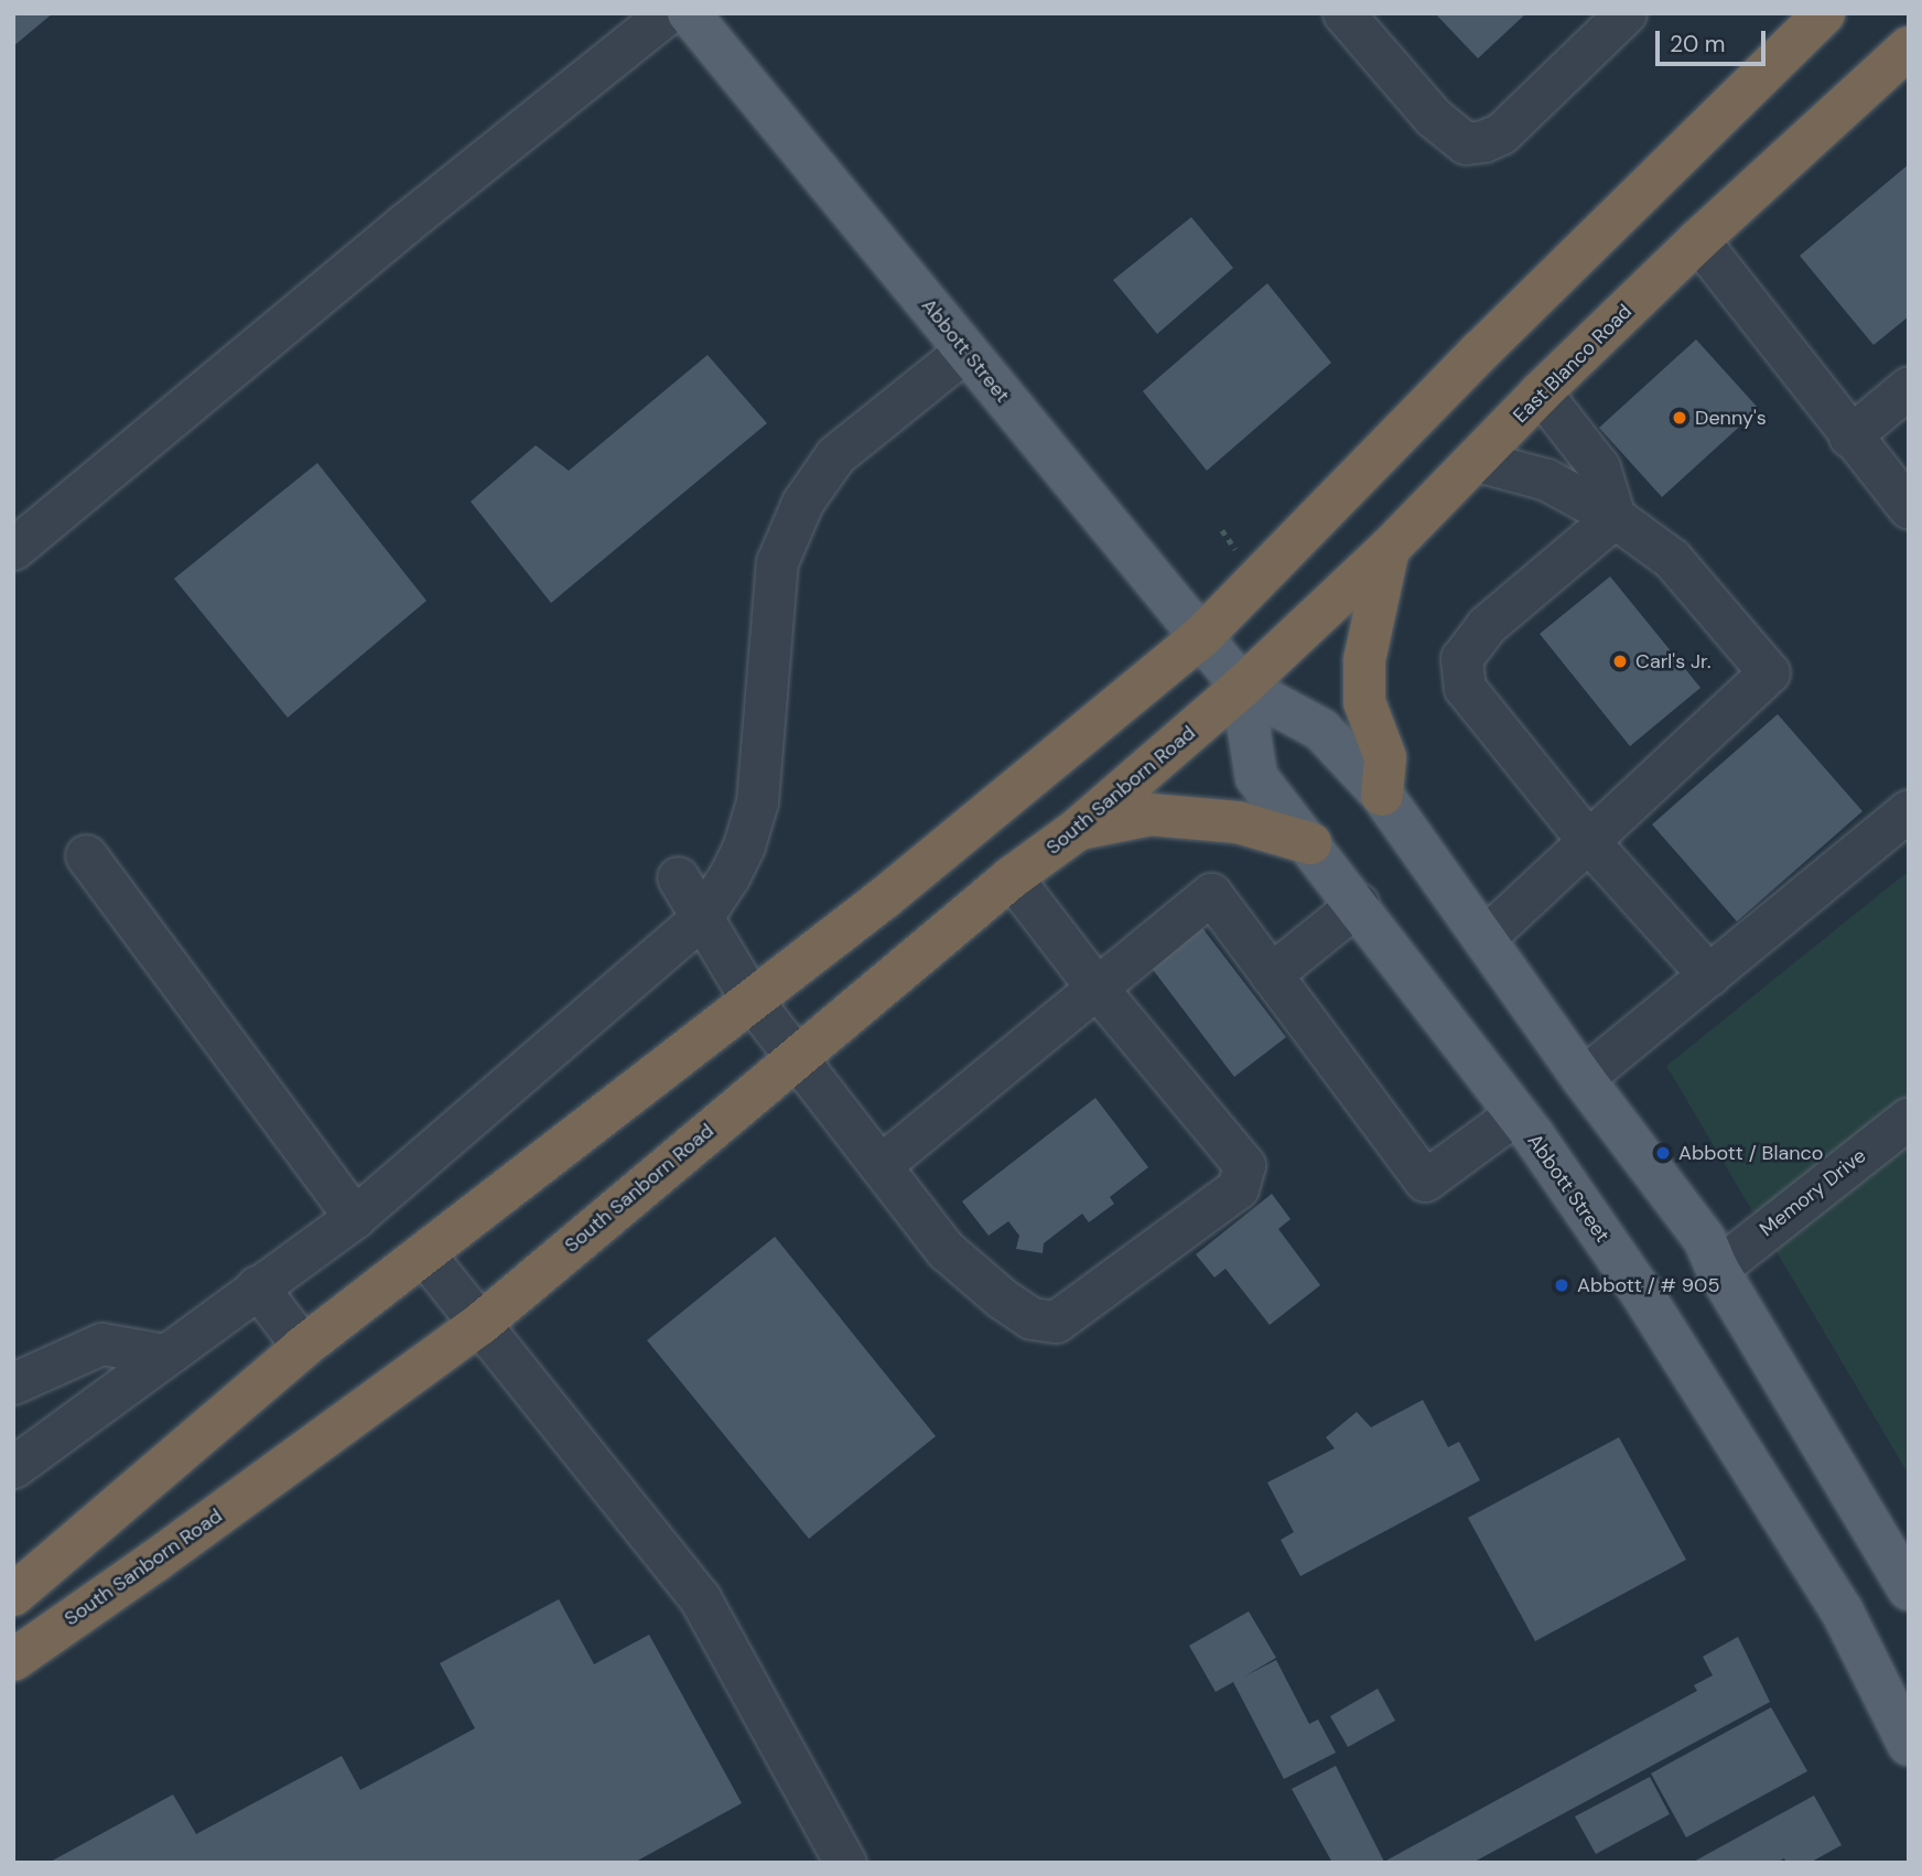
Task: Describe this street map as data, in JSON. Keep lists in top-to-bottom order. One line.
{"streets":{"highway":["East Blanco Road","South Sanborn Road"],"main road":["Abbott Street"],"street":["Memory Drive"]},"crossings":[["Abbott Street","East Blanco Road"],["Abbott Street","South Sanborn Road"],["Abbott Street","Memory Drive"],["East Blanco Road","South Sanborn Road"]],"places":["Denny's","Carl's Jr.","Abbott / Blanco","Abbott / # 905"],"scale_bar":"20 m"}
